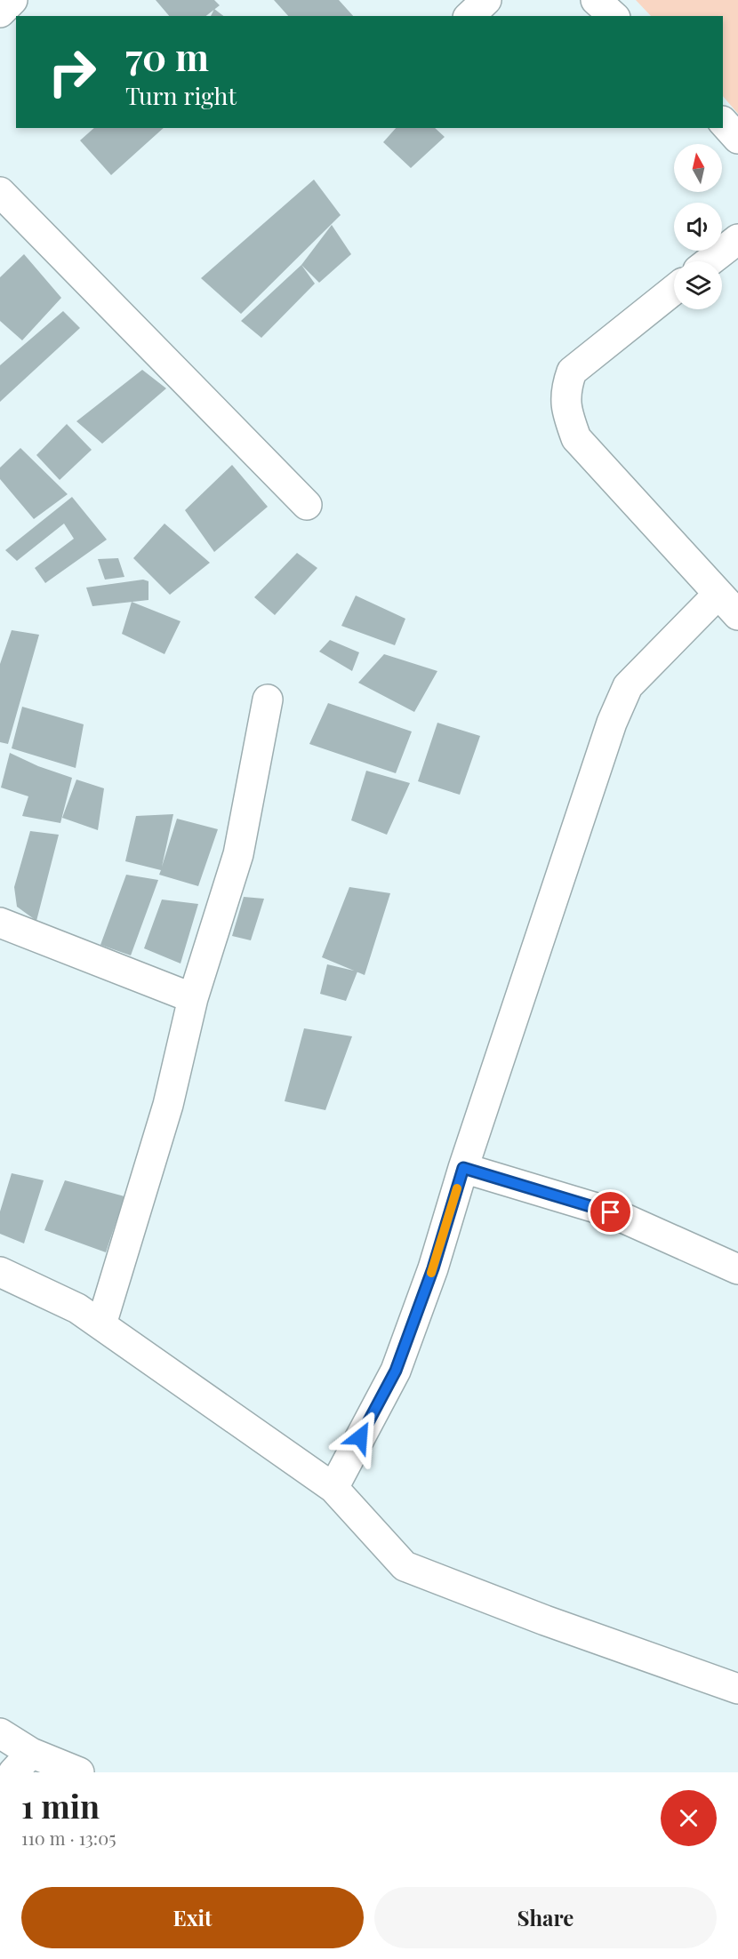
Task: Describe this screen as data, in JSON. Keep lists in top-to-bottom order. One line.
{"north":"top","page":{"turn":["70 m","Turn right"],"heading":["1 min","110 m · 13:05"],"buttons":["Exit","Share"]}}
